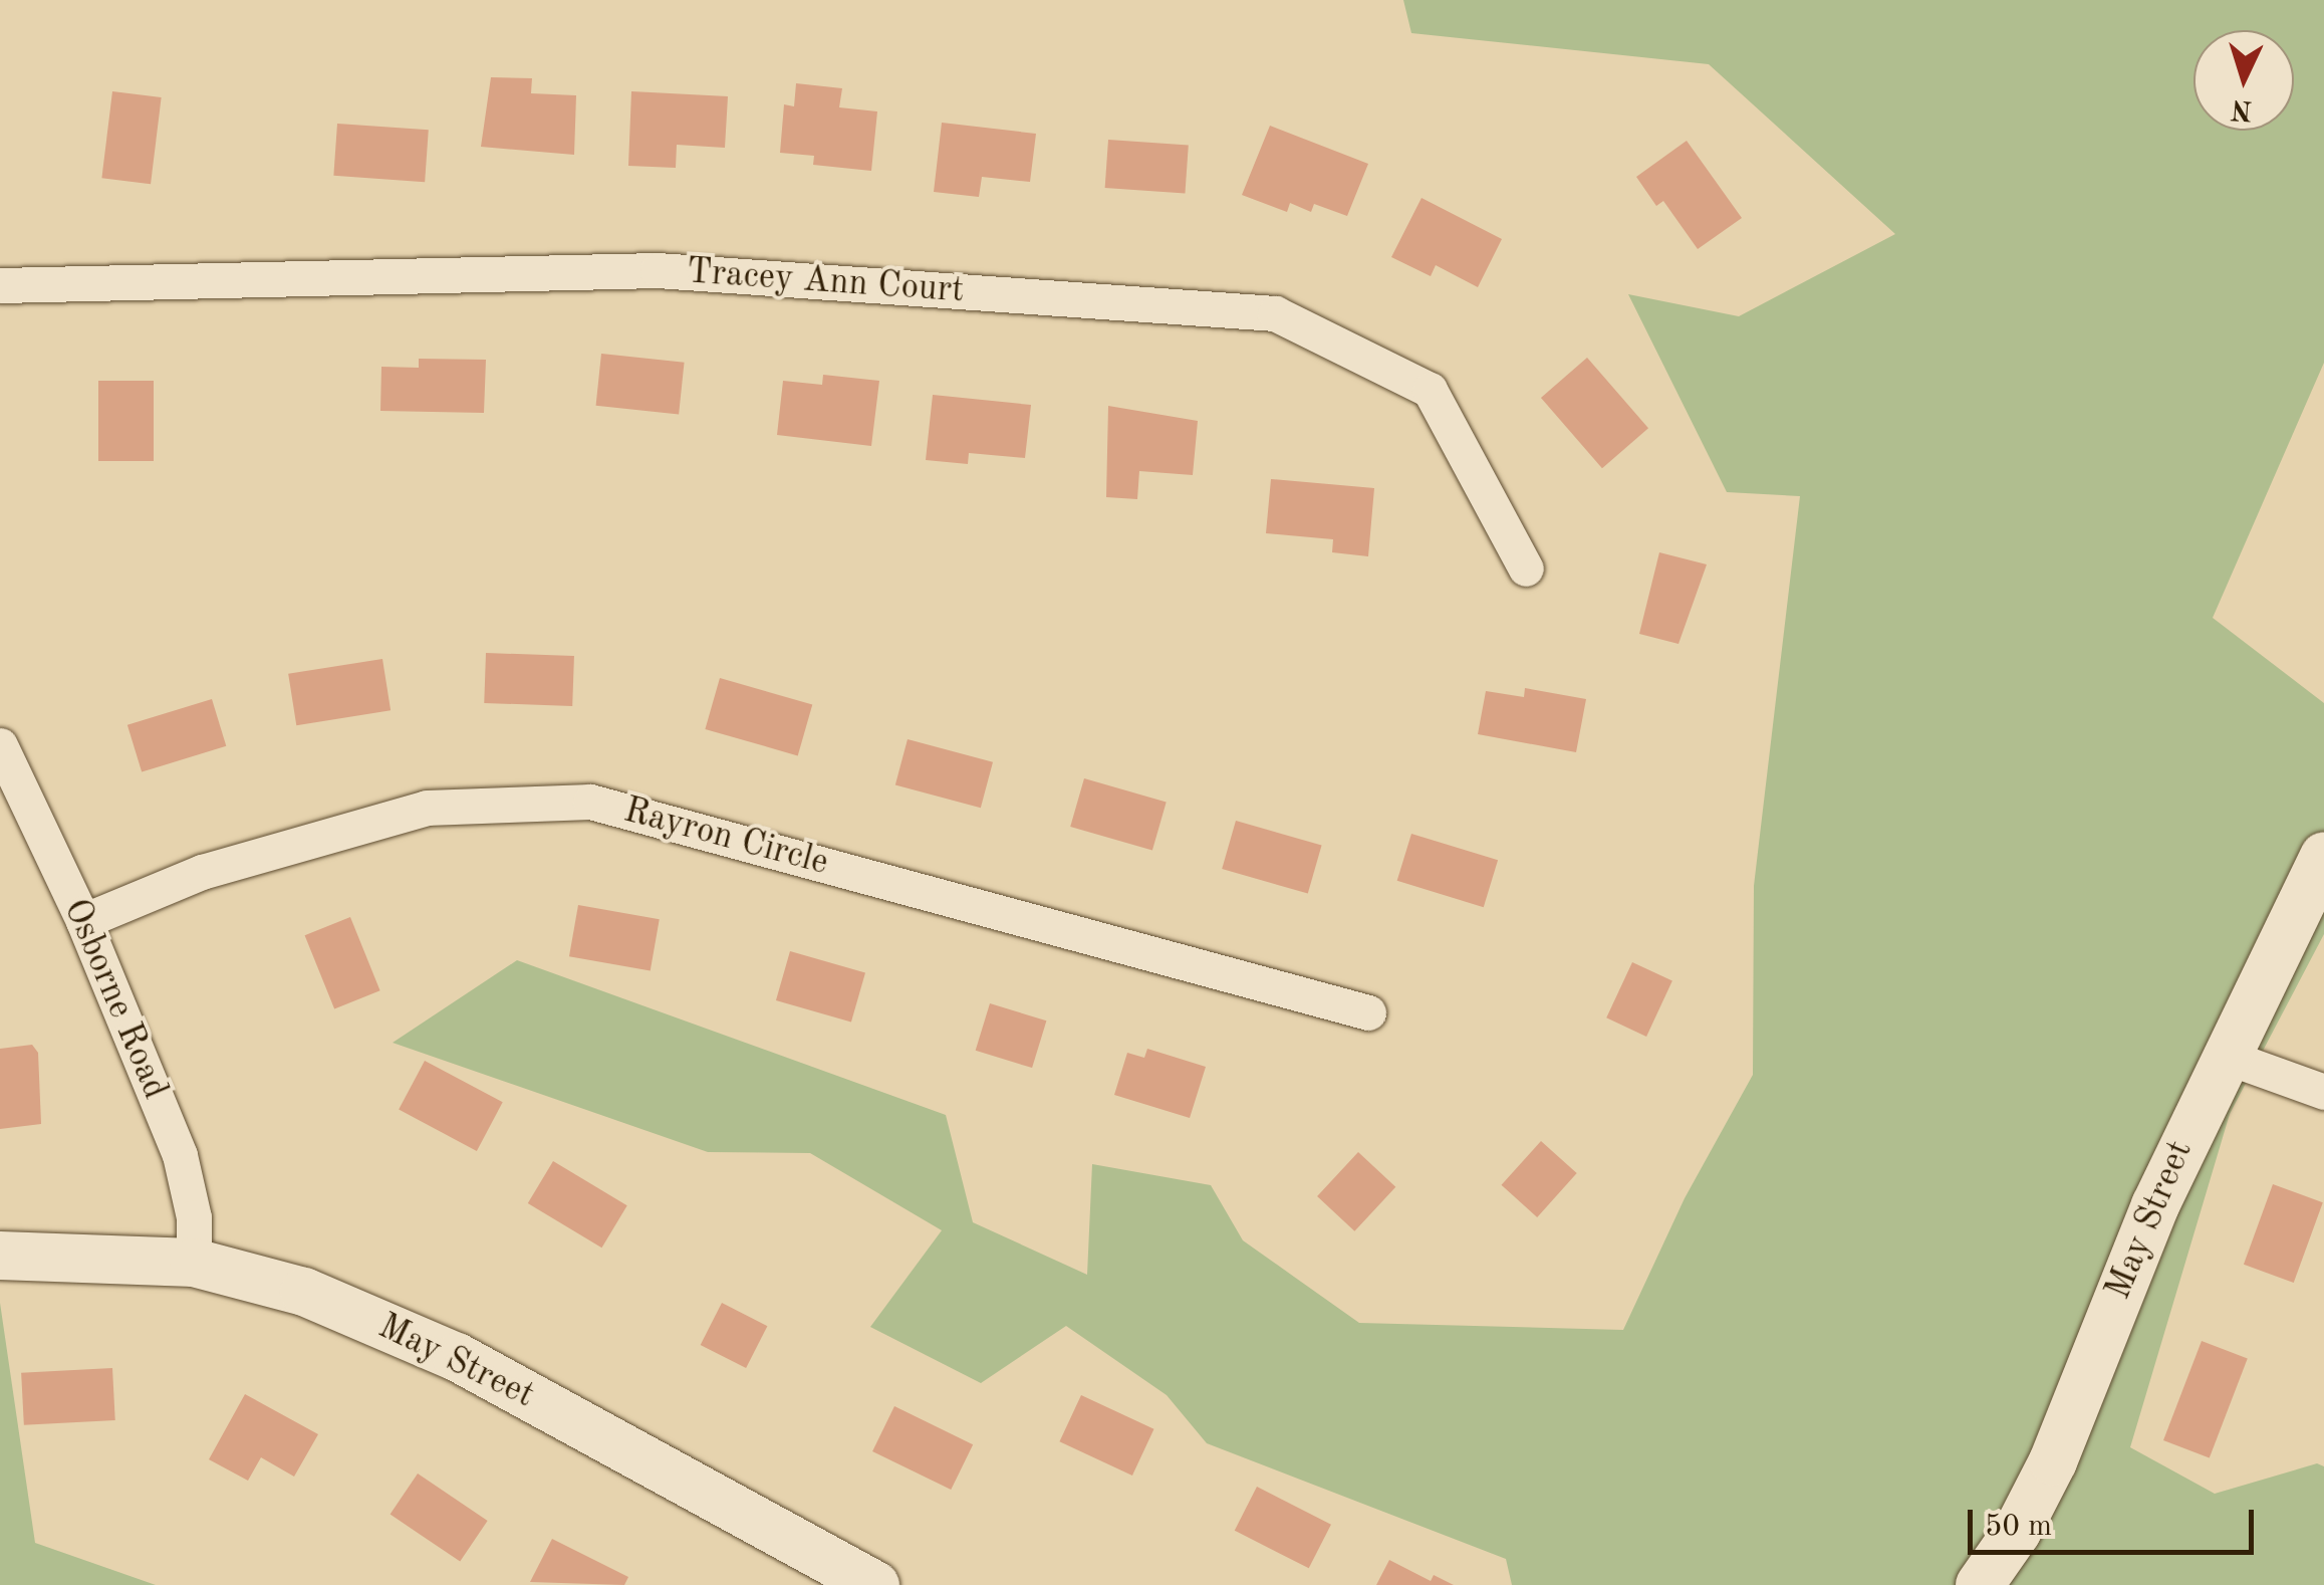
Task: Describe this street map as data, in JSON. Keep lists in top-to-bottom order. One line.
{"streets":{"street":["Tracey Ann Court","Rayron Circle","Osborne Road","May Street"]},"crossings":[["Rayron Circle","Osborne Road"],["Osborne Road","May Street"]],"scale_bar":"50 m","north":"bottom"}
